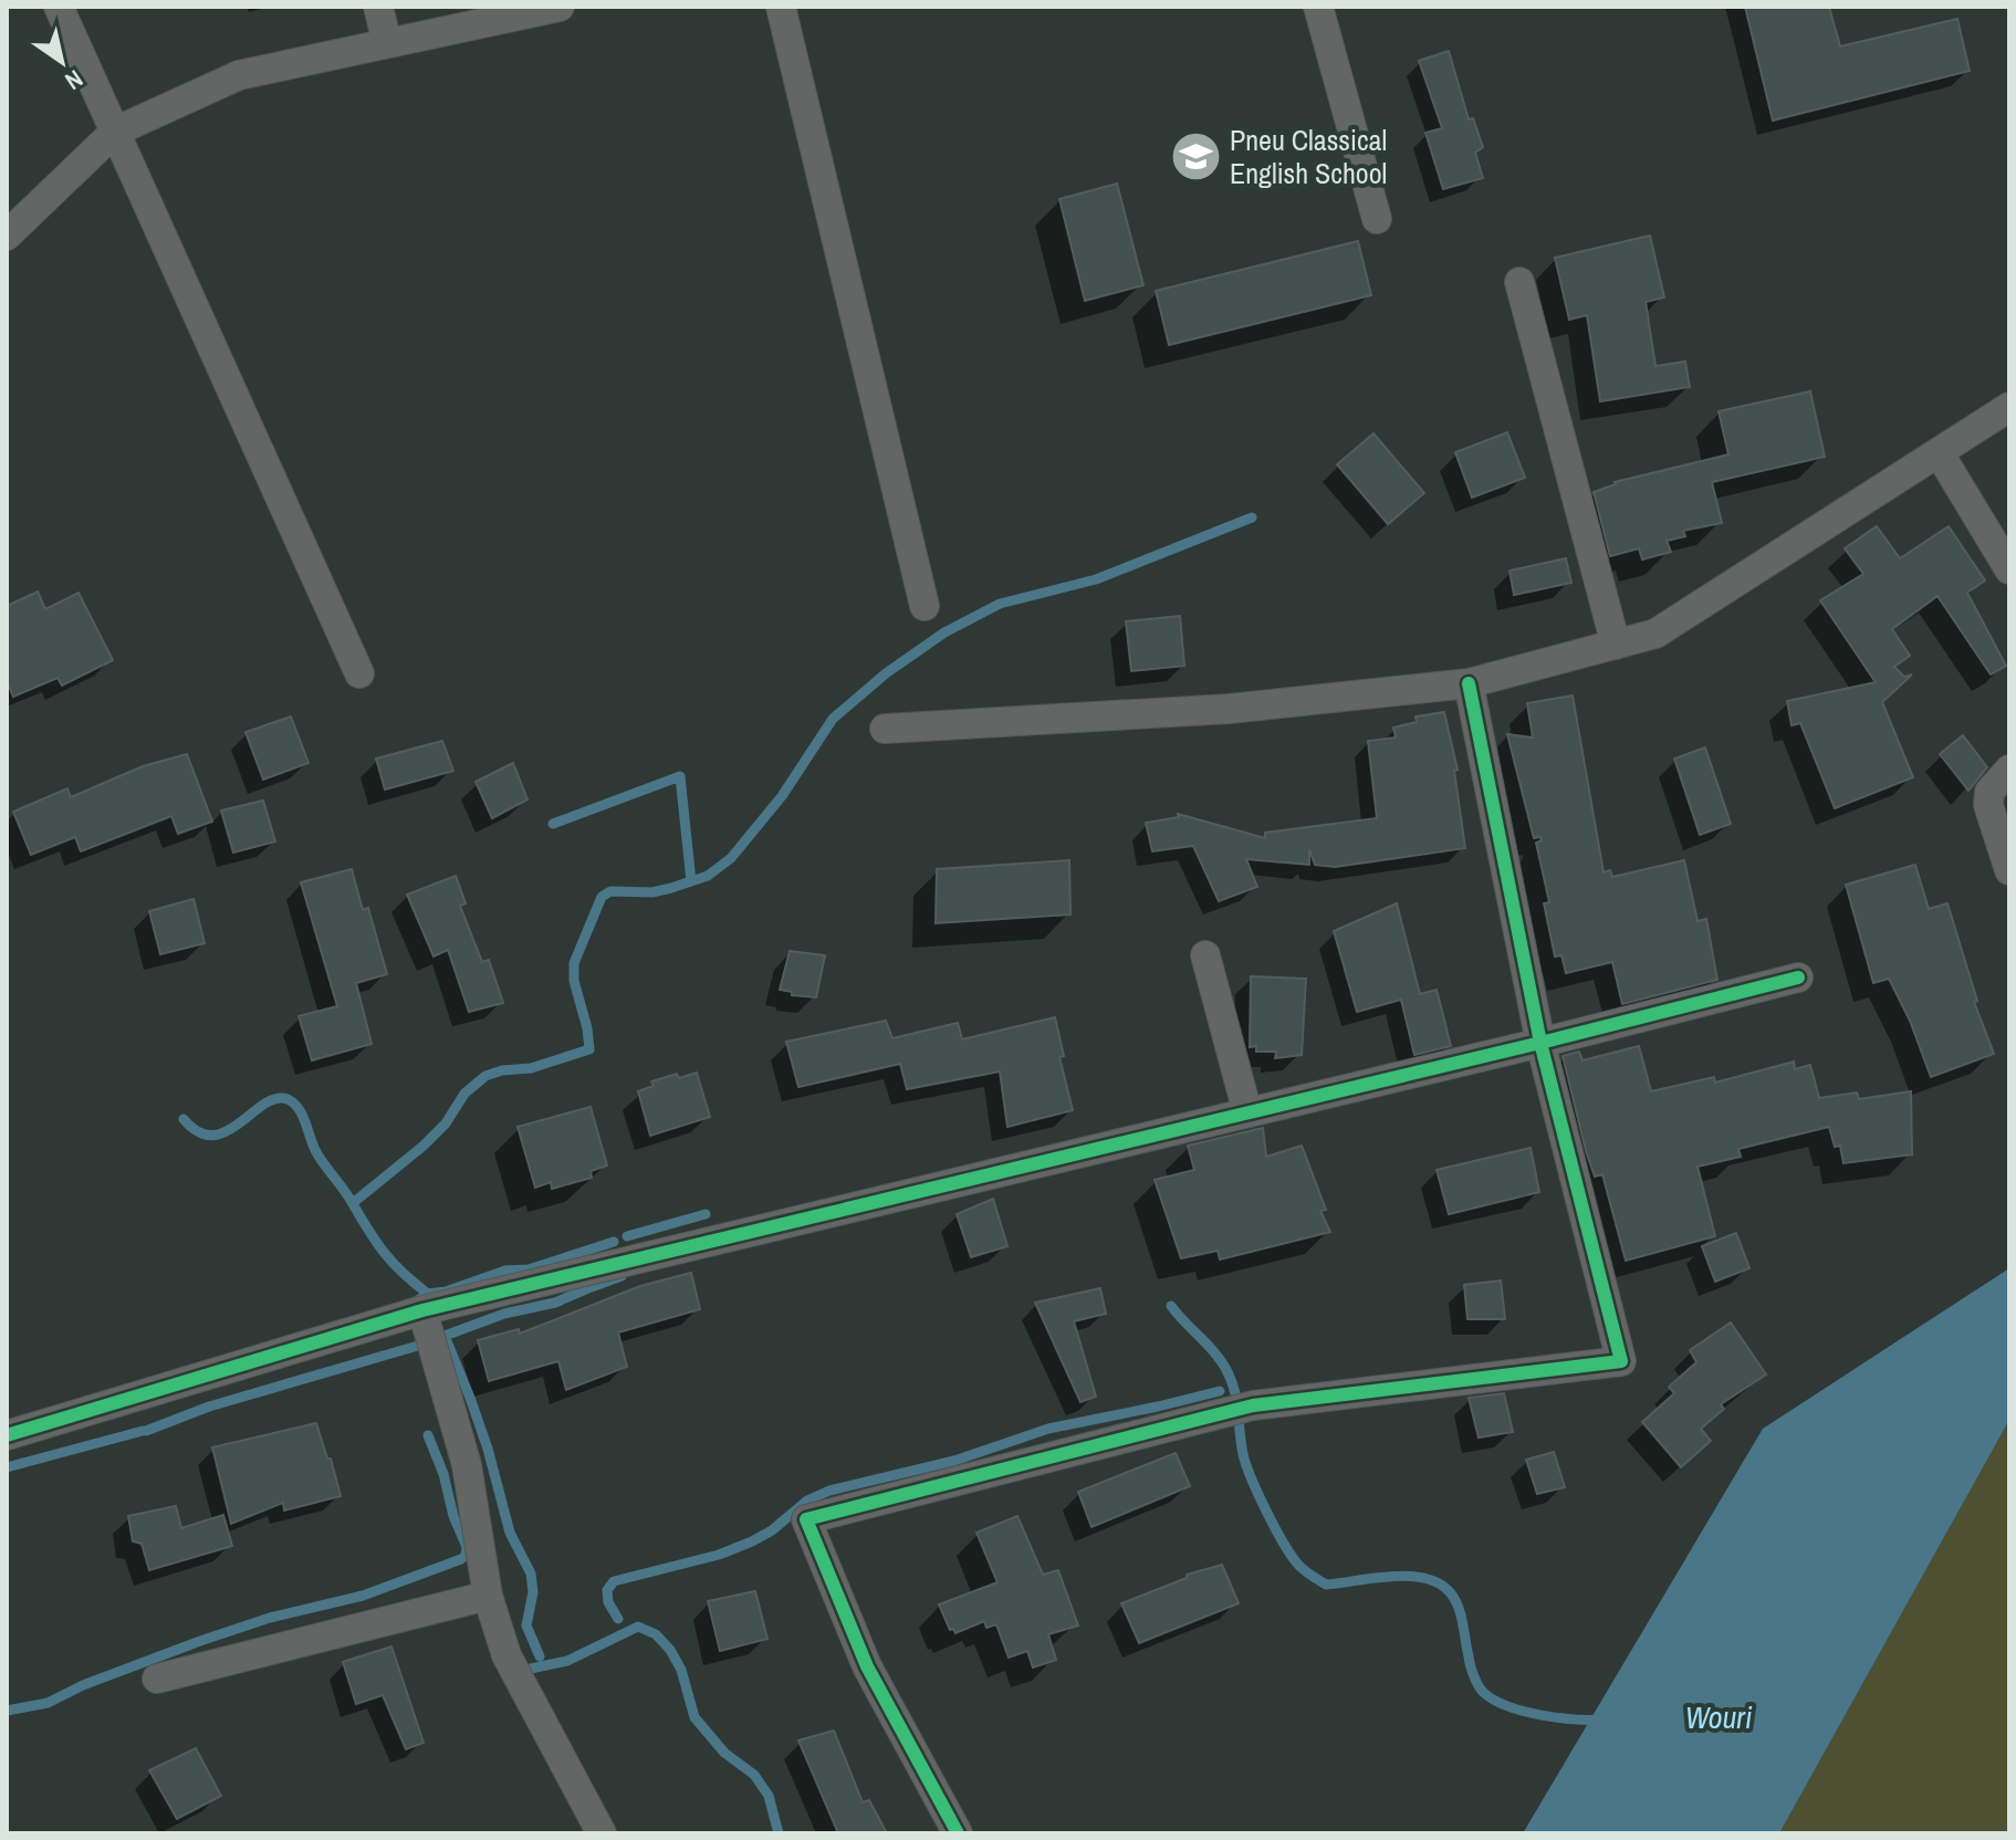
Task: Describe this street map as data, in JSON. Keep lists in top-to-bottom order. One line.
{"water":["Wouri"],"places":{"school or university":["Pneu Classical English School"]},"north":"bottom right"}
